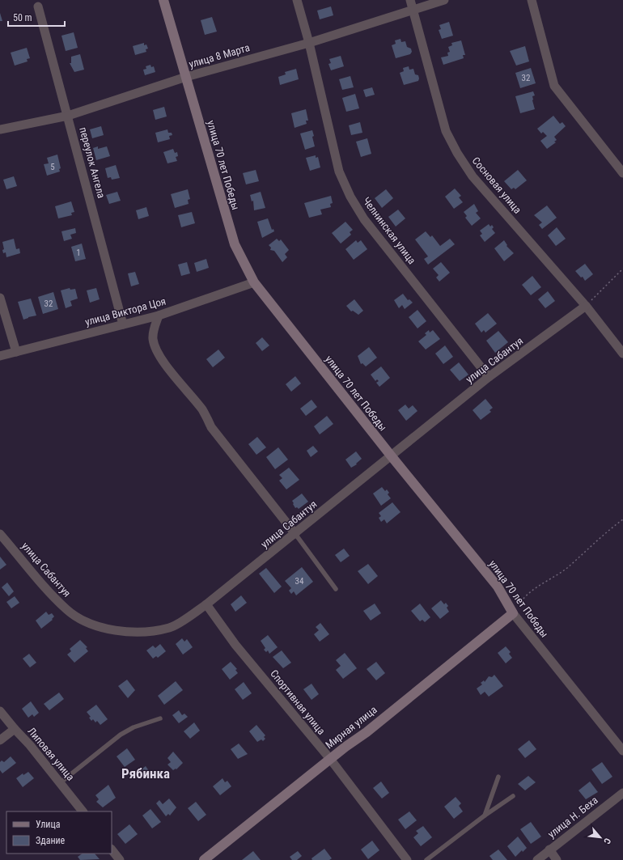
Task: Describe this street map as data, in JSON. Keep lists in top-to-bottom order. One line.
{"streets":{"street":["улица 8 Марта","переулок Ангела","улица 70 лет Победы","Сосновая улица","Челнинская улица","улица Виктора Цоя","улица Сабантуя","Спортивная улица","Мирная улица","Липовая улица","улица Н. Беха"]},"crossings":[["улица 8 Марта","переулок Ангела"],["улица 8 Марта","улица 70 лет Победы"],["улица 8 Марта","Сосновая улица"],["улица 8 Марта","Челнинская улица"],["переулок Ангела","улица Виктора Цоя"],["улица 70 лет Победы","улица Виктора Цоя"],["улица 70 лет Победы","улица Сабантуя"],["улица 70 лет Победы","Мирная улица"],["Сосновая улица","улица Сабантуя"],["Челнинская улица","улица Сабантуя"],["улица Сабантуя","Спортивная улица"],["Спортивная улица","Мирная улица"]],"districts":["Рябинка"],"house_numbers":["32","5","1","32","34"],"legend":["Улица","Здание"],"scale_bar":"50 m","north":"bottom right"}
